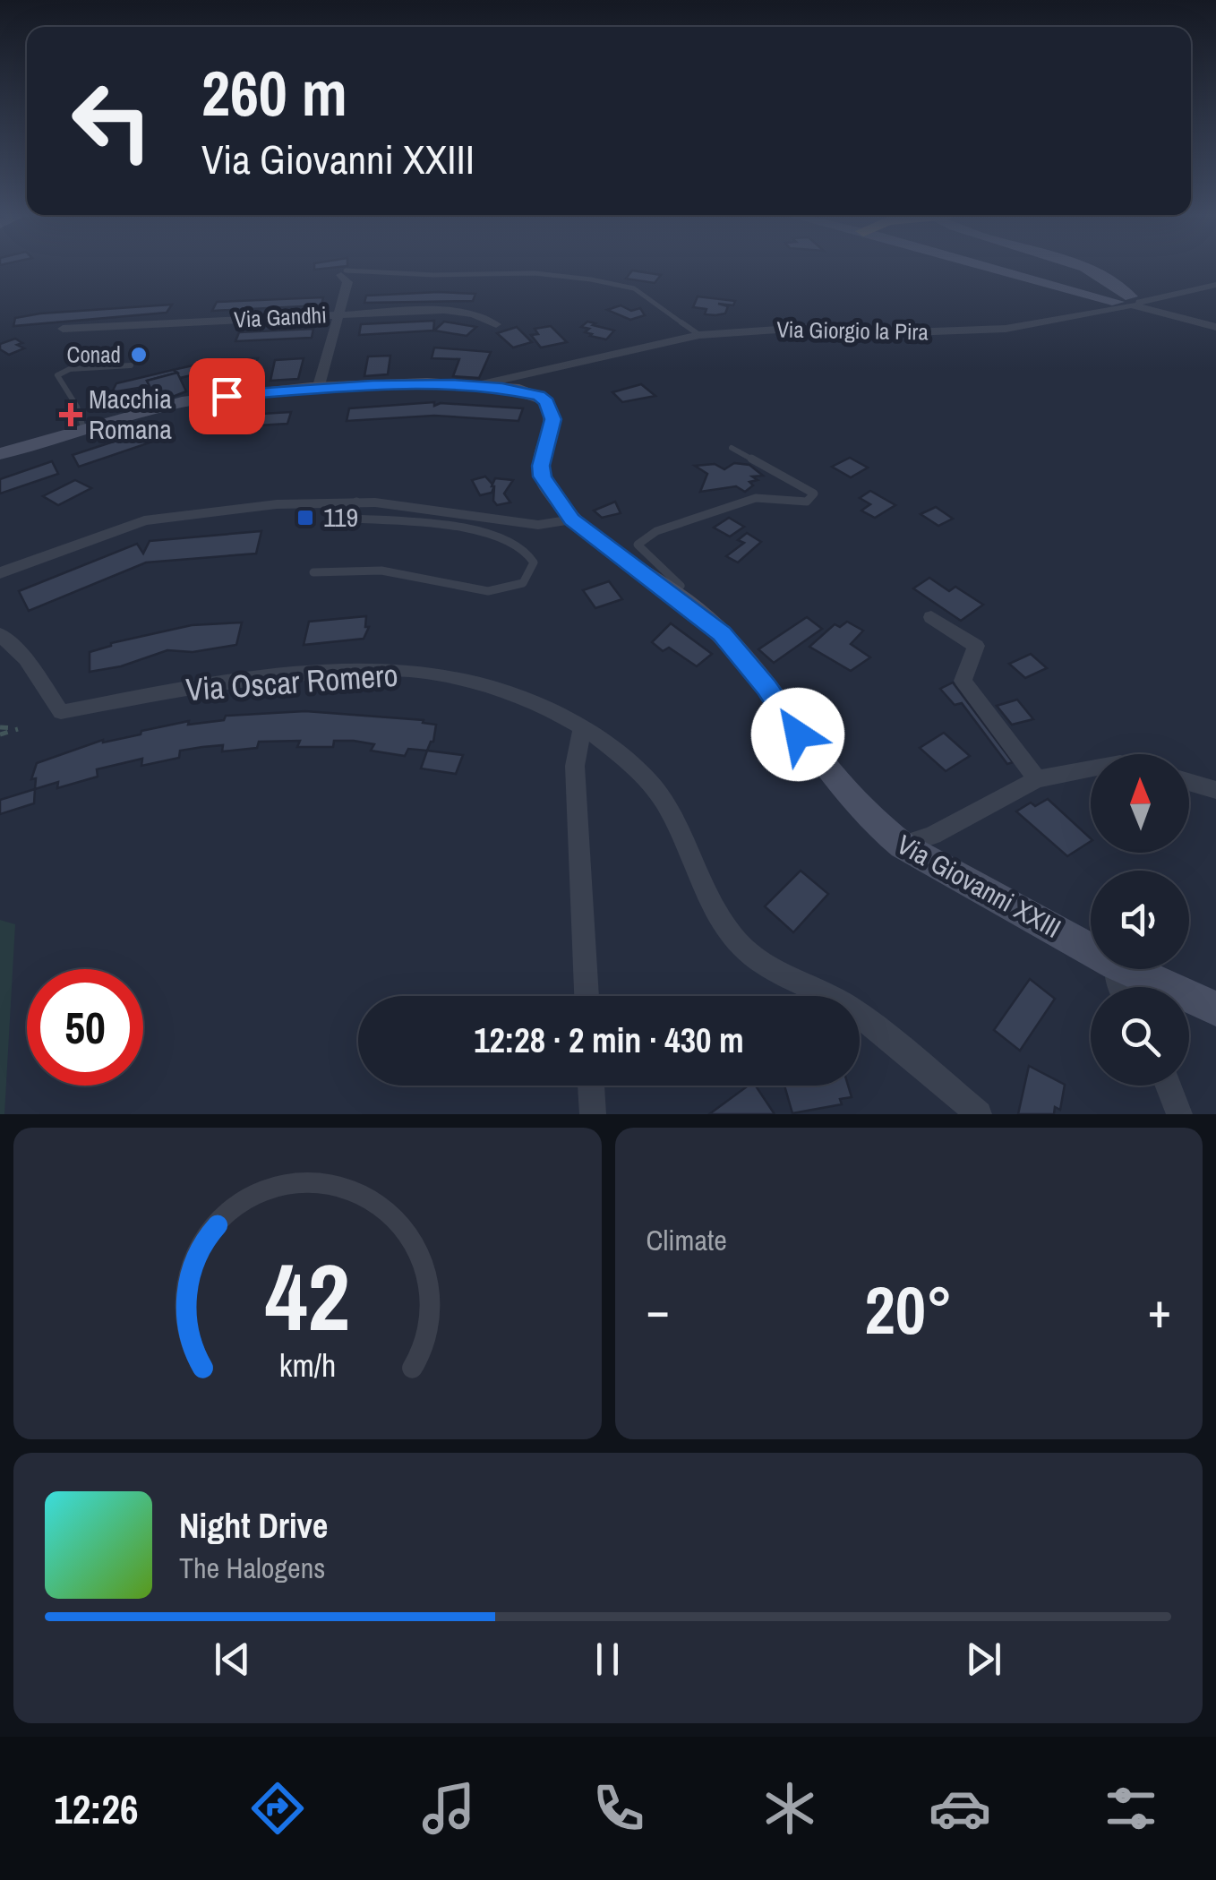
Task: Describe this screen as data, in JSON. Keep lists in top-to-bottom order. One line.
{"streets":{"main road":["Via Giovanni XXIII"],"street":["Via Gandhi","Via Giorgio la Pira","Via Oscar Romero"]},"crossings":[["Via Giorgio la Pira","Via Giovanni XXIII"]],"places":{"other":["Conad"],"health":["Macchia Romana"],"transit":["119"]},"north":"top","page":{"turn":["260 m","Via Giovanni XXIII"],"limit":"50","trip":"12:28 · 2 min · 430 m","tile":"Climate","heat":["−","20°","+"],"song":["Night Drive","The Halogens"],"tabs":"12:26","gauge":["42","km/h"]}}
